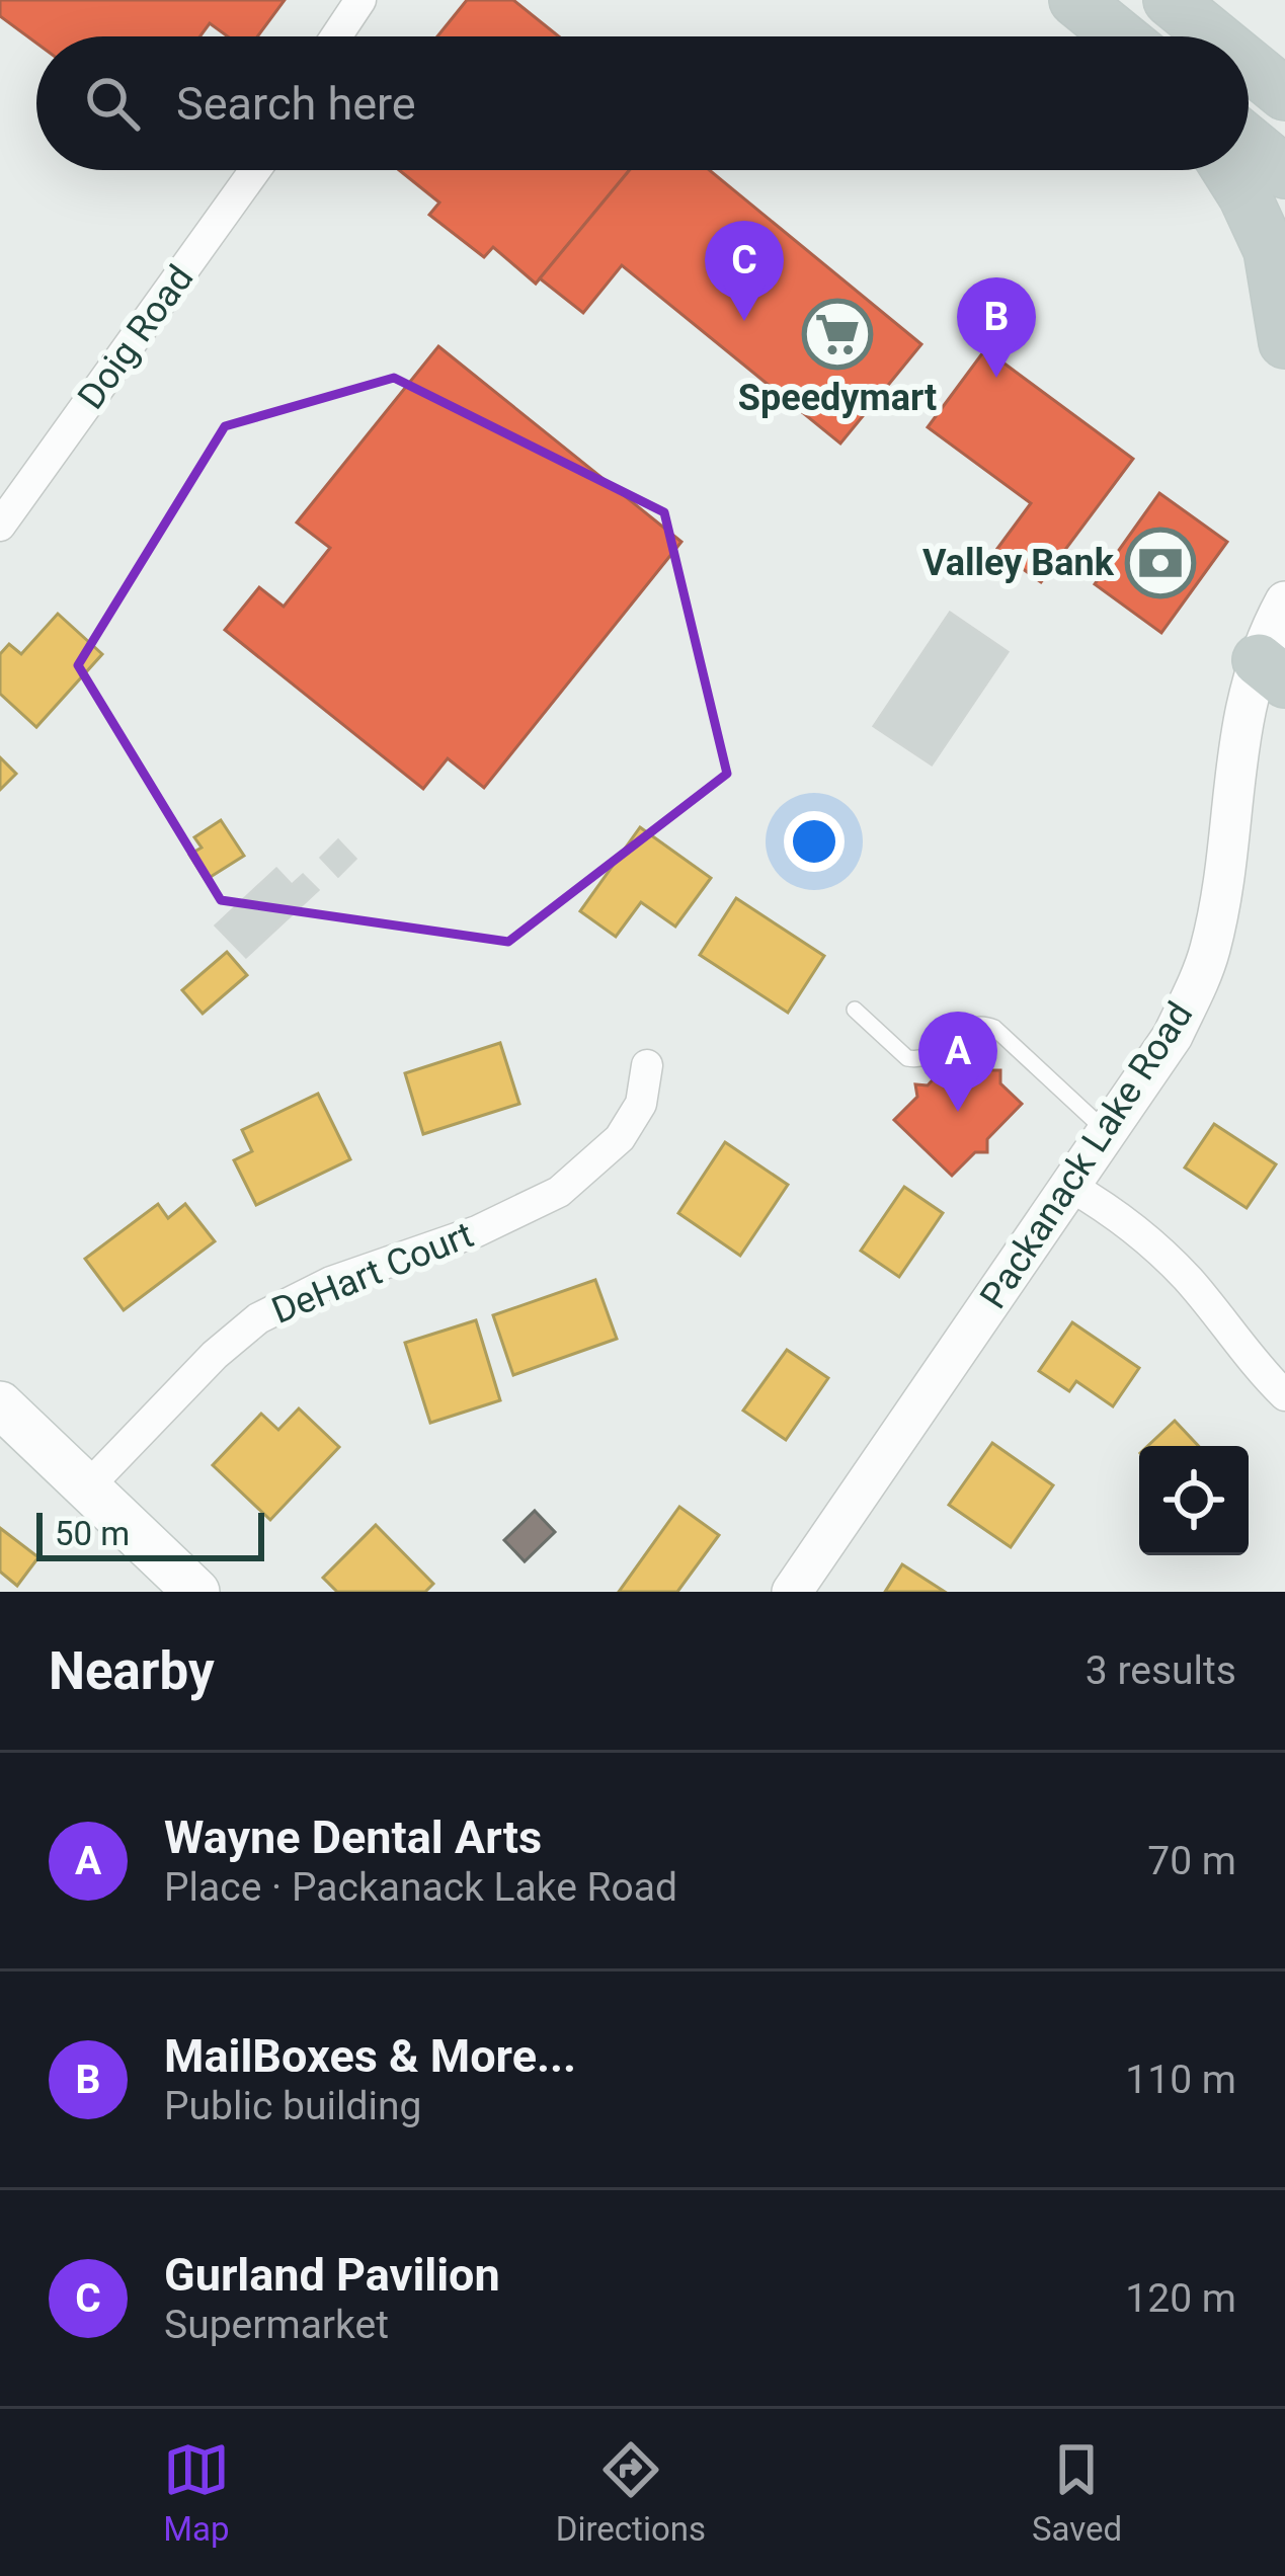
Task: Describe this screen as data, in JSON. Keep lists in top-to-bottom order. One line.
{"streets":{"street":["Doig Road","Packanack Lake Road","DeHart Court"]},"places":{"supermarket":["Speedymart"],"bank":["Valley Bank"]},"scale_bar":"50 m","page":{"search":"Search here","pins":["C","B","A"],"scale":"50 m","heading":["Nearby","3 results"],"list":[{"mark":"A","name":"Wayne Dental Arts","note":"Place · Packanack Lake Road","value":"70 m"},{"mark":"B","name":"MailBoxes & More...","note":"Public building","value":"110 m"},{"mark":"C","name":"Gurland Pavilion","note":"Supermarket","value":"120 m"}],"nav":["Map","Directions","Saved"]}}
